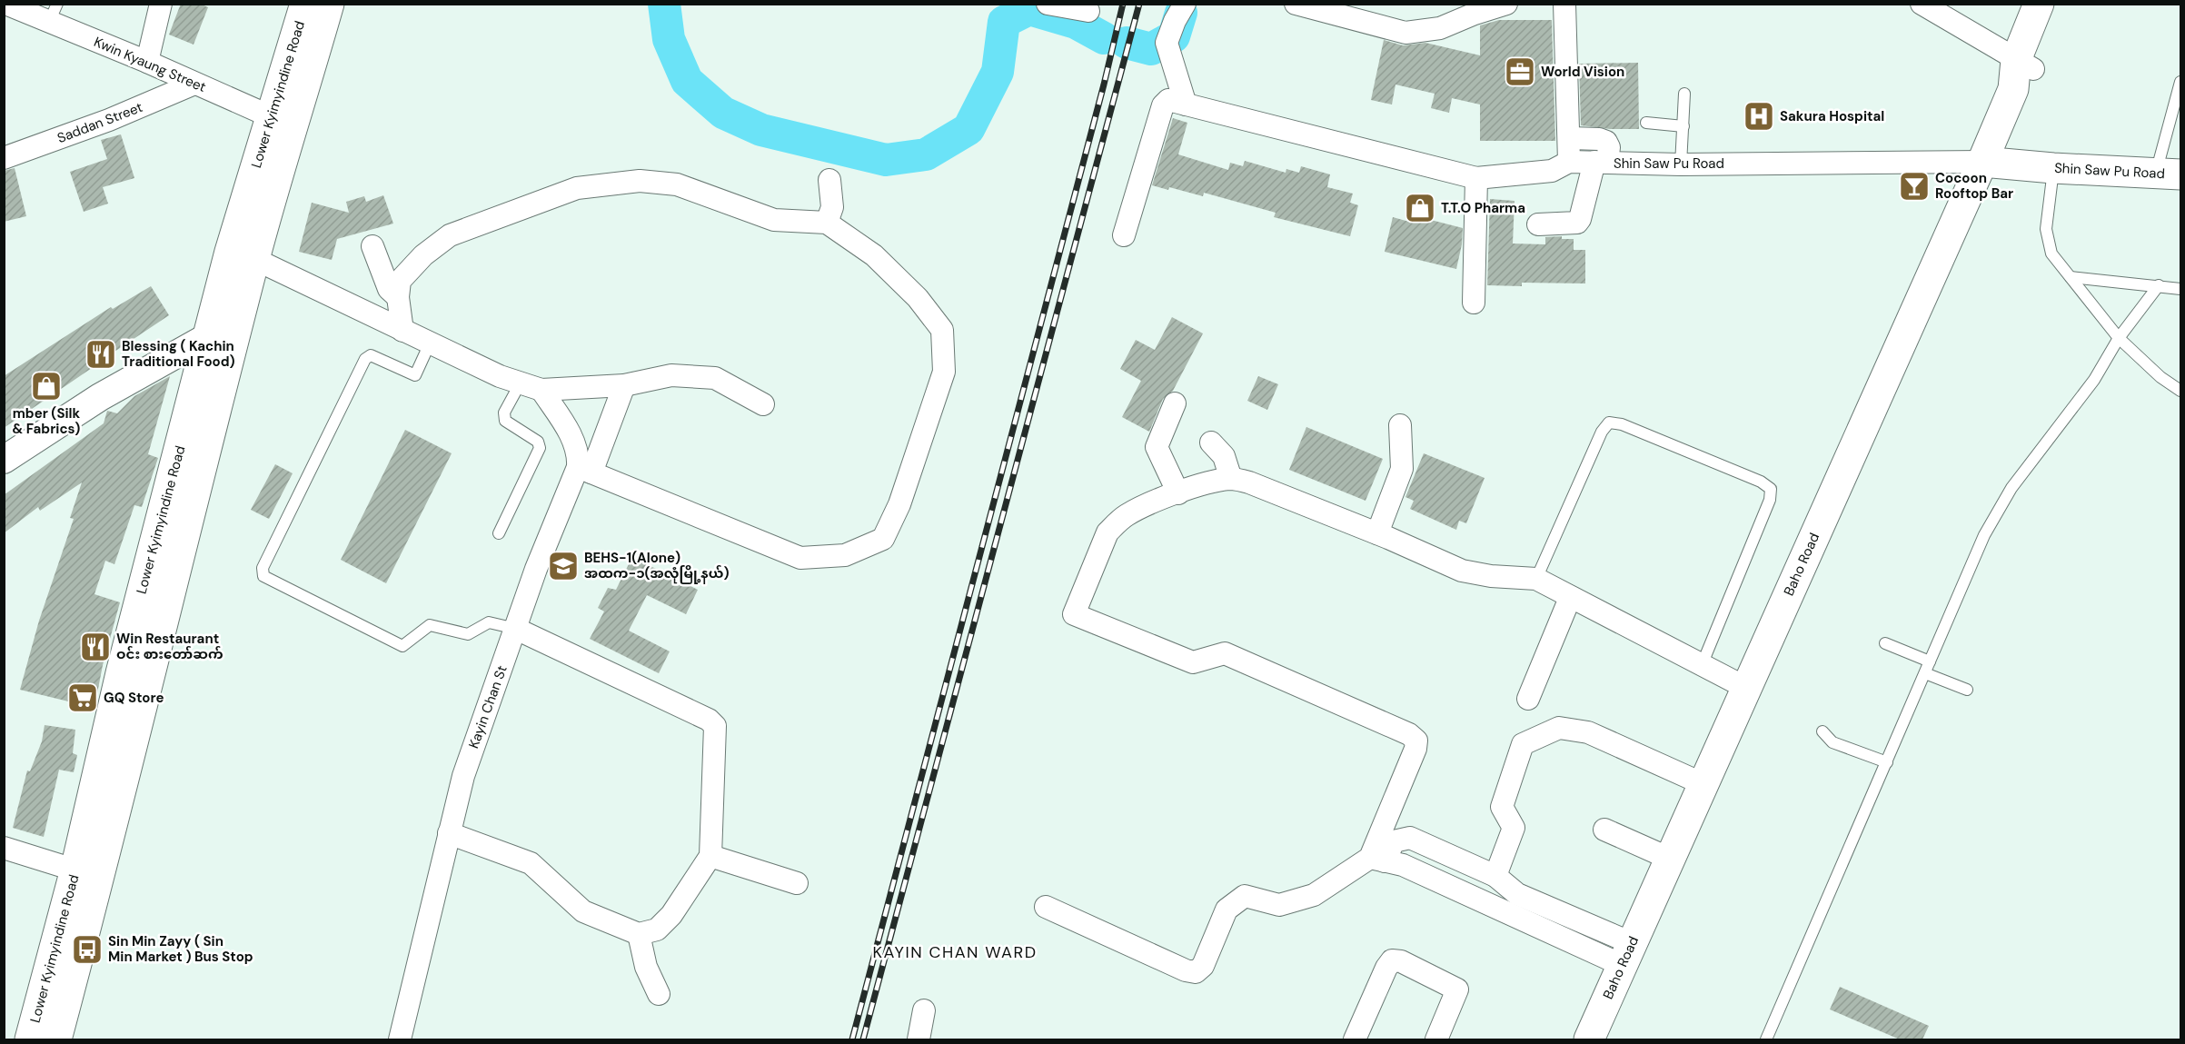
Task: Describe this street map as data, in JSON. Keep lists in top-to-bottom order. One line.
{"streets":{"main road":["Lower Kyimyindine Road","Shin Saw Pu Road","Baho Road"],"street":["Kwin Kyaung Street","Saddan Street","Kayin Chan St"]},"crossings":[["Kwin Kyaung Street","Lower Kyimyindine Road"],["Kwin Kyaung Street","Saddan Street"],["Shin Saw Pu Road","Baho Road"]],"districts":["KAYIN CHAN WARD"],"places":{"office":["World Vision"],"hospital":["Sakura Hospital"],"bar":["Cocoon Rooftop Bar"],"shop":["T.T.O Pharma","mber (Silk & Fabrics)"],"restaurant":["Blessing ( Kachin Traditional Food)","Win Restaurant ဝင်း စားတော်ဆက်"],"school or university":["BEHS-1(Alone) အထက-၁(အလုံမြို့နယ်)"],"supermarket":["GQ Store"],"bus stop":["Sin Min Zayy ( Sin Min Market ) Bus Stop"]}}
